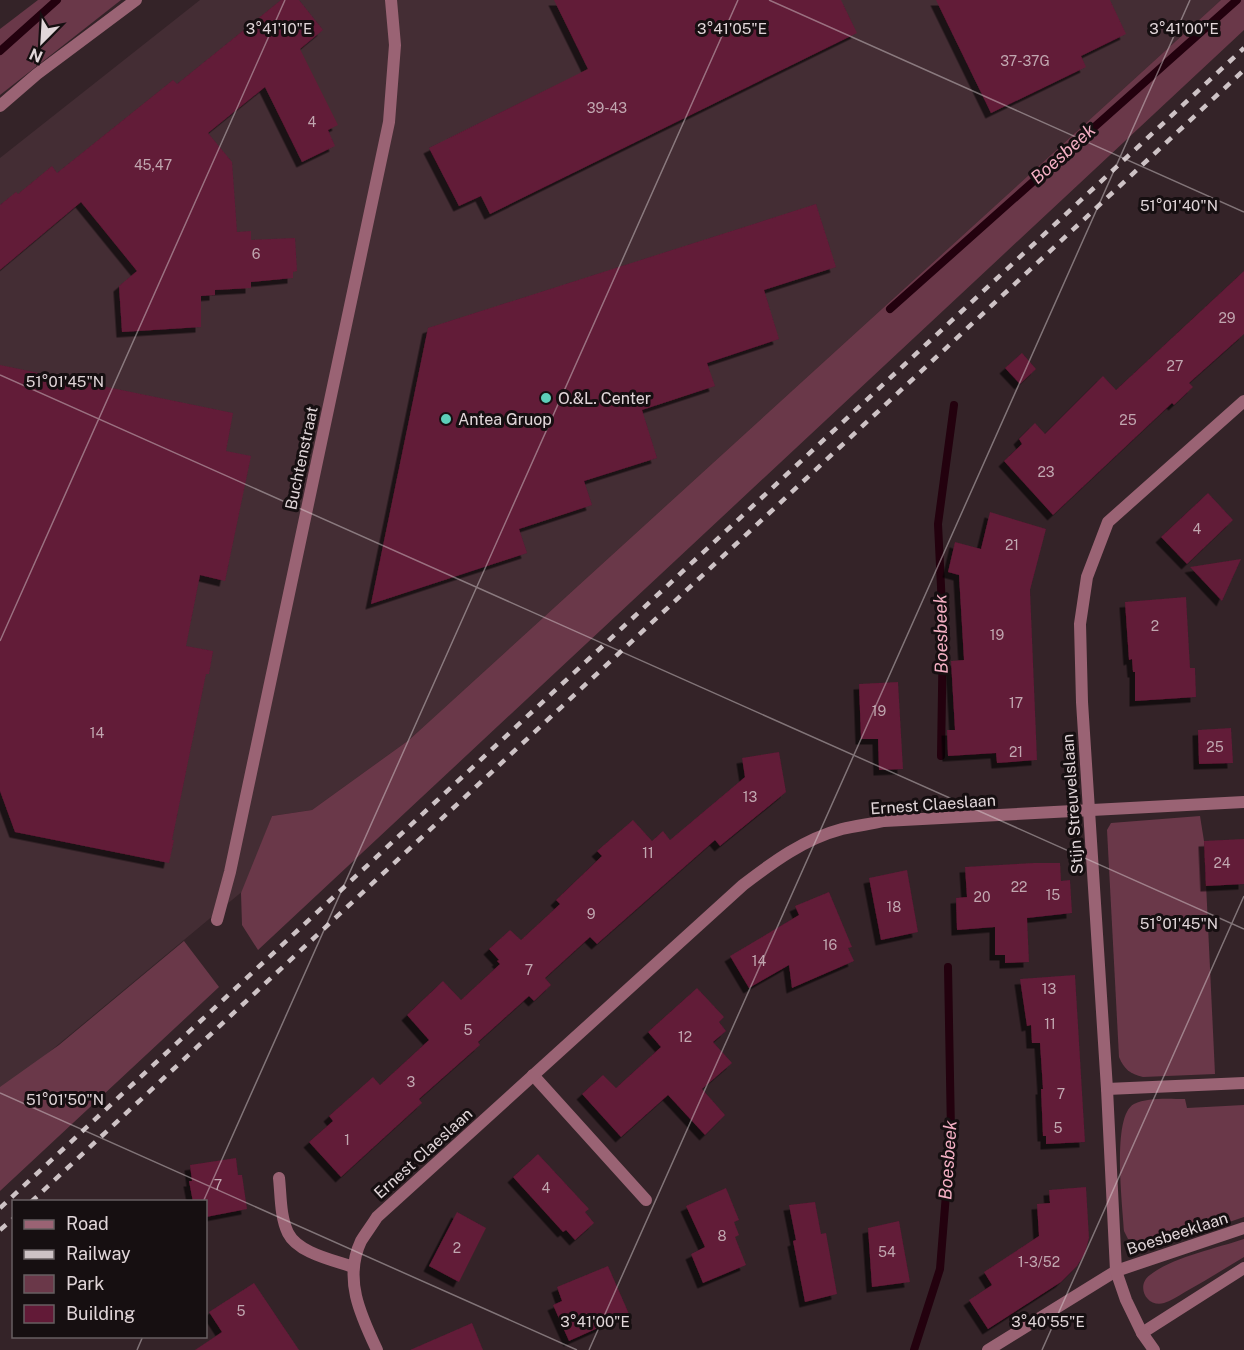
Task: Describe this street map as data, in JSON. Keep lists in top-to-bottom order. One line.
{"streets":{"street":["Buchtenstraat","Ernest Claeslaan","Stijn Streuvelslaan","Boesbeeklaan"]},"crossings":[["Ernest Claeslaan","Stijn Streuvelslaan"],["Stijn Streuvelslaan","Boesbeeklaan"]],"water":["Boesbeek"],"places":["O.&L. Center","Antea Gruop"],"house_numbers":["37-37G","39-43","4","45,47","6","29","27","25","23","4","21","2","19","17","19","14","25","21","13","11","24","22","15","20","18","9","16","14","7","13","11","5","12","3","7","5","1","7","4","8","2","54","1-3/52","5"],"legend":["Road","Railway","Park","Building"],"north":"bottom left","coordinates":["3°41'10\"E","3°41'05\"E","3°41'00\"E","51°01'40\"N","51°01'45\"N","51°01'50\"N","3°40'55\"E"]}
